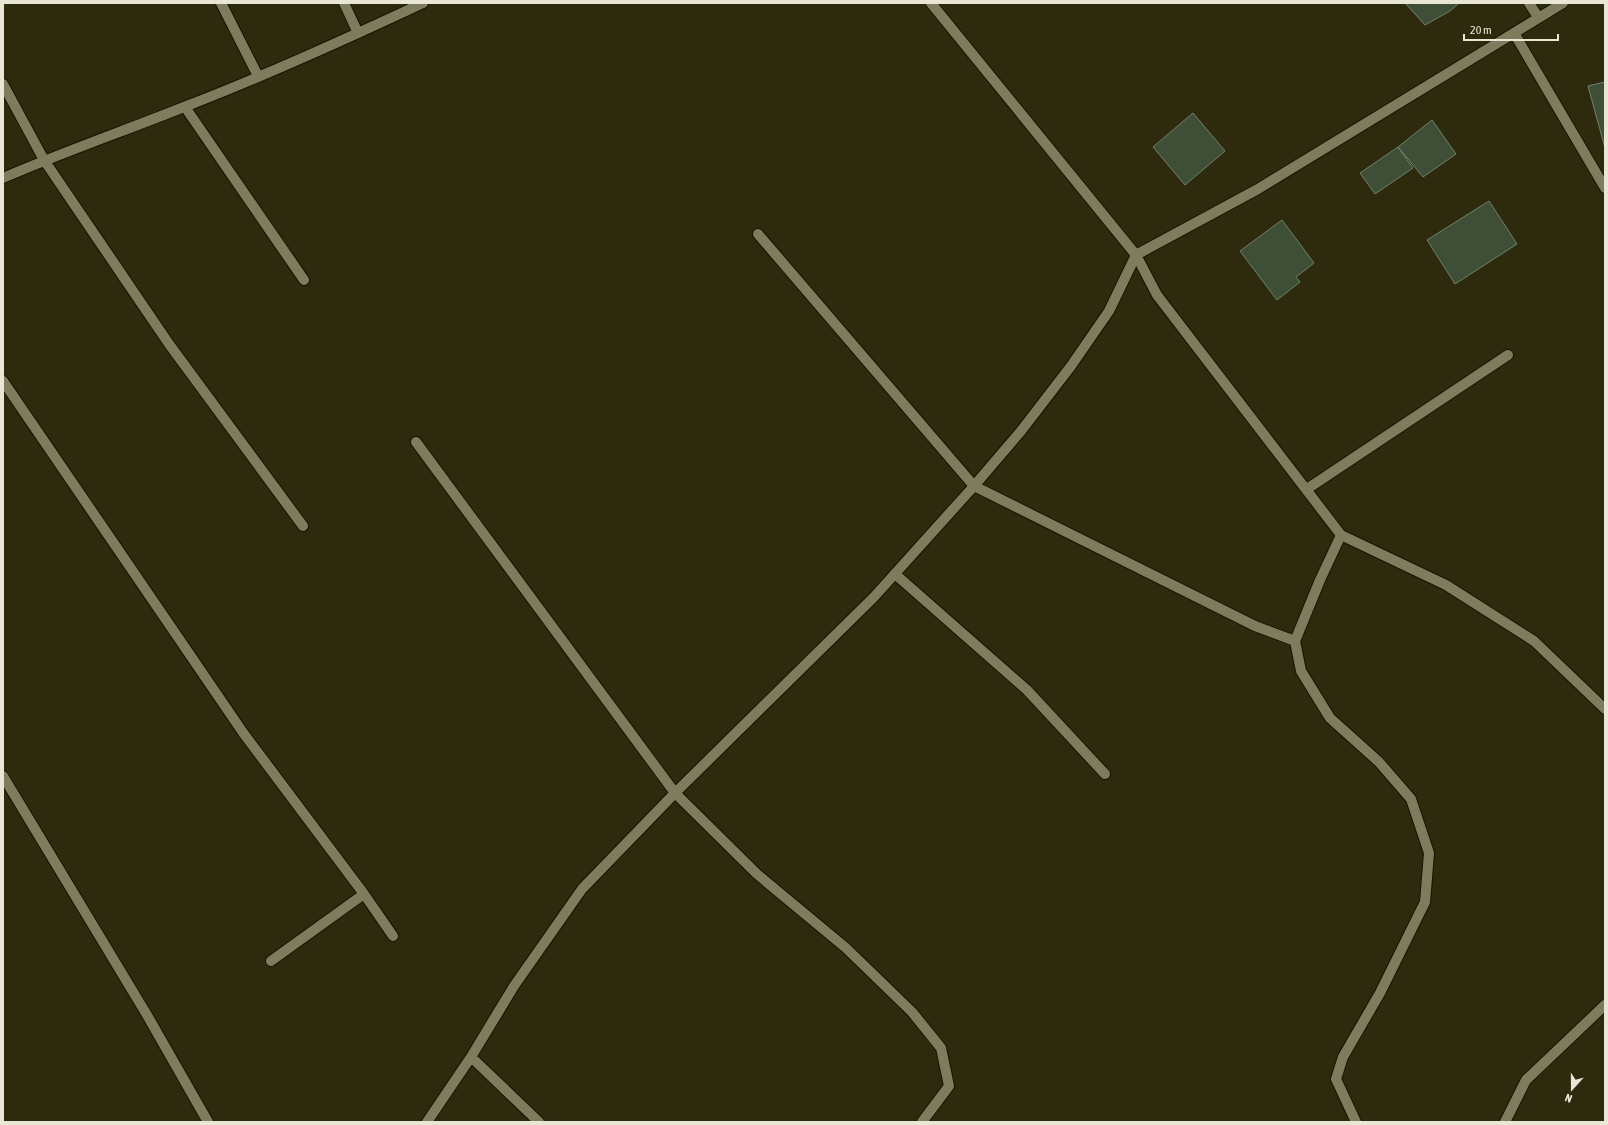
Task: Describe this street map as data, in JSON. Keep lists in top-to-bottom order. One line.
{"scale_bar":"20 m","north":"bottom"}
